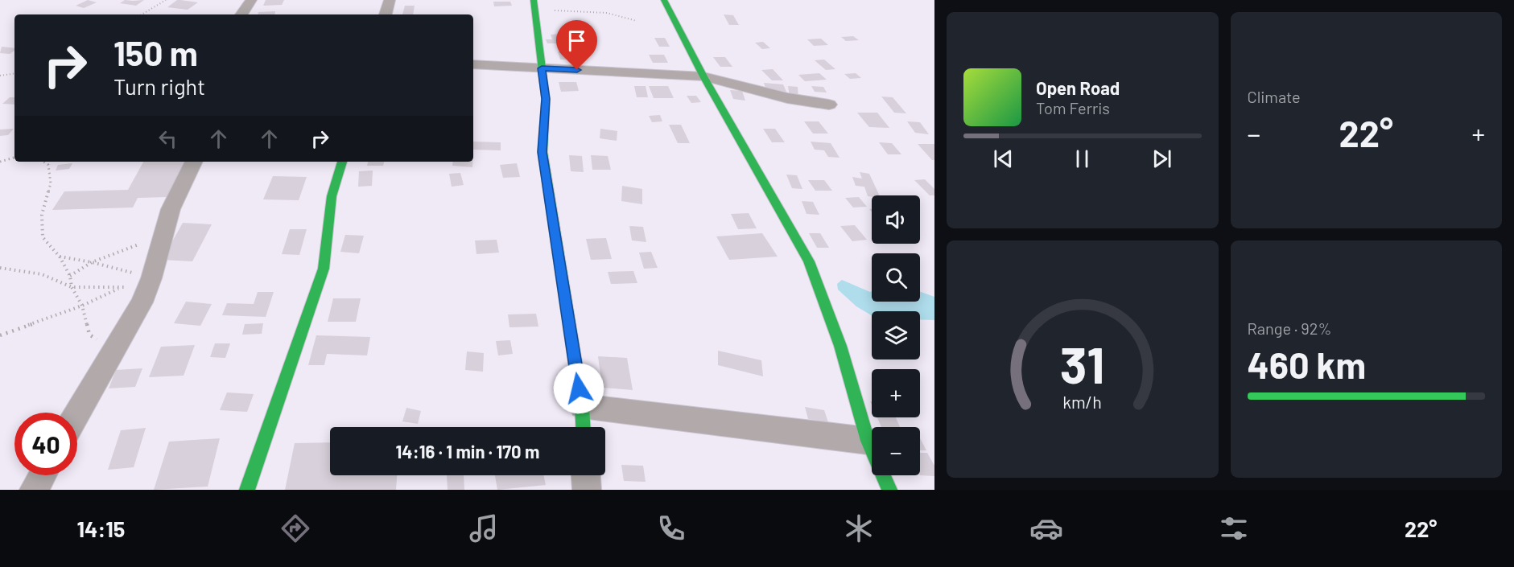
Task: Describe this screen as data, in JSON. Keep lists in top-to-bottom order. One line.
{"page":{"tile":["Climate",["Range · 92%","460 km"]],"turn":["150 m","Turn right"],"song":["Open Road","Tom Ferris"],"heat":["−","22°","+"],"map_buttons":["+","−"],"limit":"40","trip":"14:16 · 1 min · 170 m","tabs":["14:15","22°"],"gauge":["31","km/h"]}}
